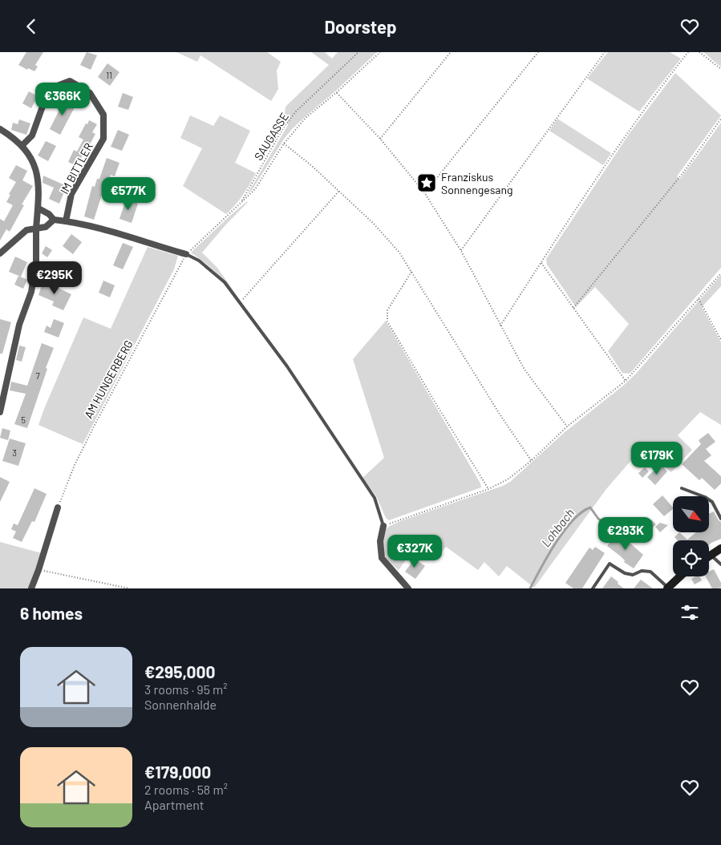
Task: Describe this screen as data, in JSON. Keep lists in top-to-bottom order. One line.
{"streets":{"street":["IM BITTLER"],"path":["SAUGASSE","AM HUNGERBERG"]},"crossings":[["SAUGASSE","AM HUNGERBERG"]],"water":["Lohbach"],"places":{"place":["Franziskus Sonnengesang"]},"house_numbers":["11","7","5","3"],"north":"bottom right","page":{"header":"Doorstep","price":["€366K","€577K","€295K","€179K","€293K","€327K"],"heading":"6 homes","list":[{"name":"€295,000","note":"3 rooms · 95 m² · Sonnenhalde"},{"name":"€179,000","note":"2 rooms · 58 m² · Apartment"}]}}
